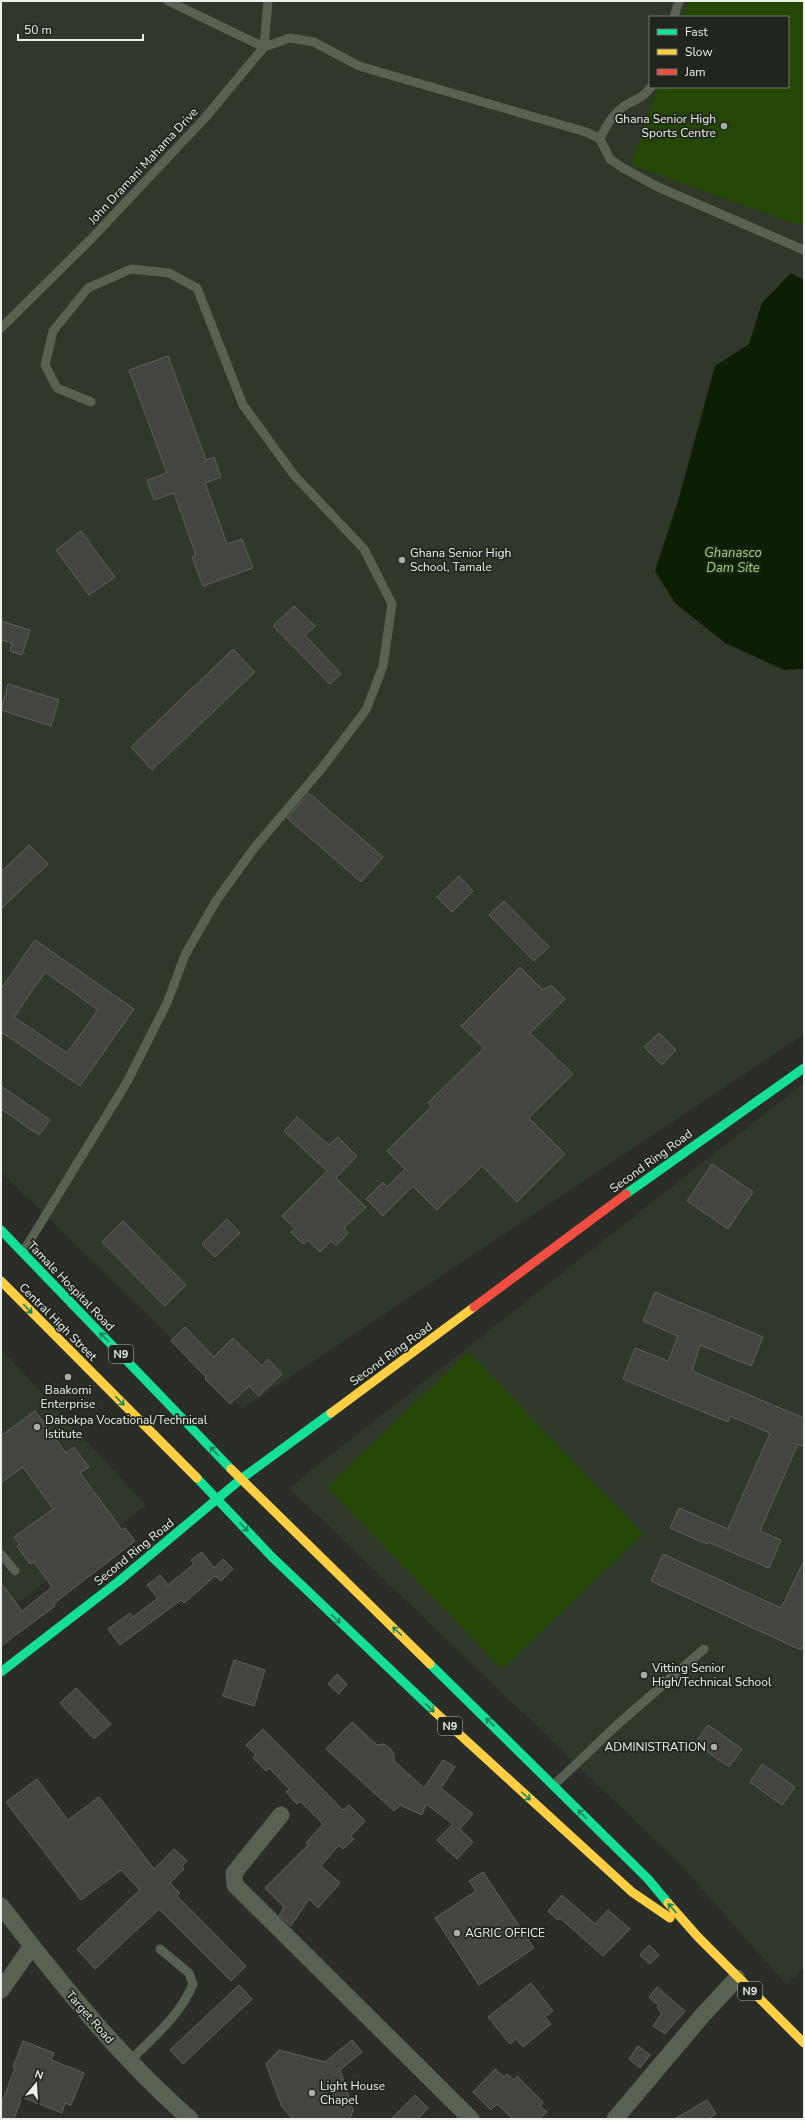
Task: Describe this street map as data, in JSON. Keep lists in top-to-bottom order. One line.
{"streets":{"main road":["Second Ring Road","Tamale Hospital Road","Central High Street","N9"],"street":["Target Road"],"lane":["John Dramani Mahama Drive"]},"crossings":[["Second Ring Road","Tamale Hospital Road"],["Second Ring Road","Central High Street"],["Second Ring Road","N9"],["Tamale Hospital Road","N9"],["Central High Street","N9"]],"one_way":["Tamale Hospital Road","Central High Street"],"water":["Ghanasco Dam Site"],"places":["Ghana Senior High Sports Centre","Ghana Senior High School, Tamale","Baakomi Enterprise","Dabokpa Vocational/Technical Istitute","Vitting Senior High/Technical School","ADMINISTRATION","AGRIC OFFICE","Light House Chapel"],"legend":["Fast","Slow","Jam"],"scale_bar":"50 m","north":"top"}
